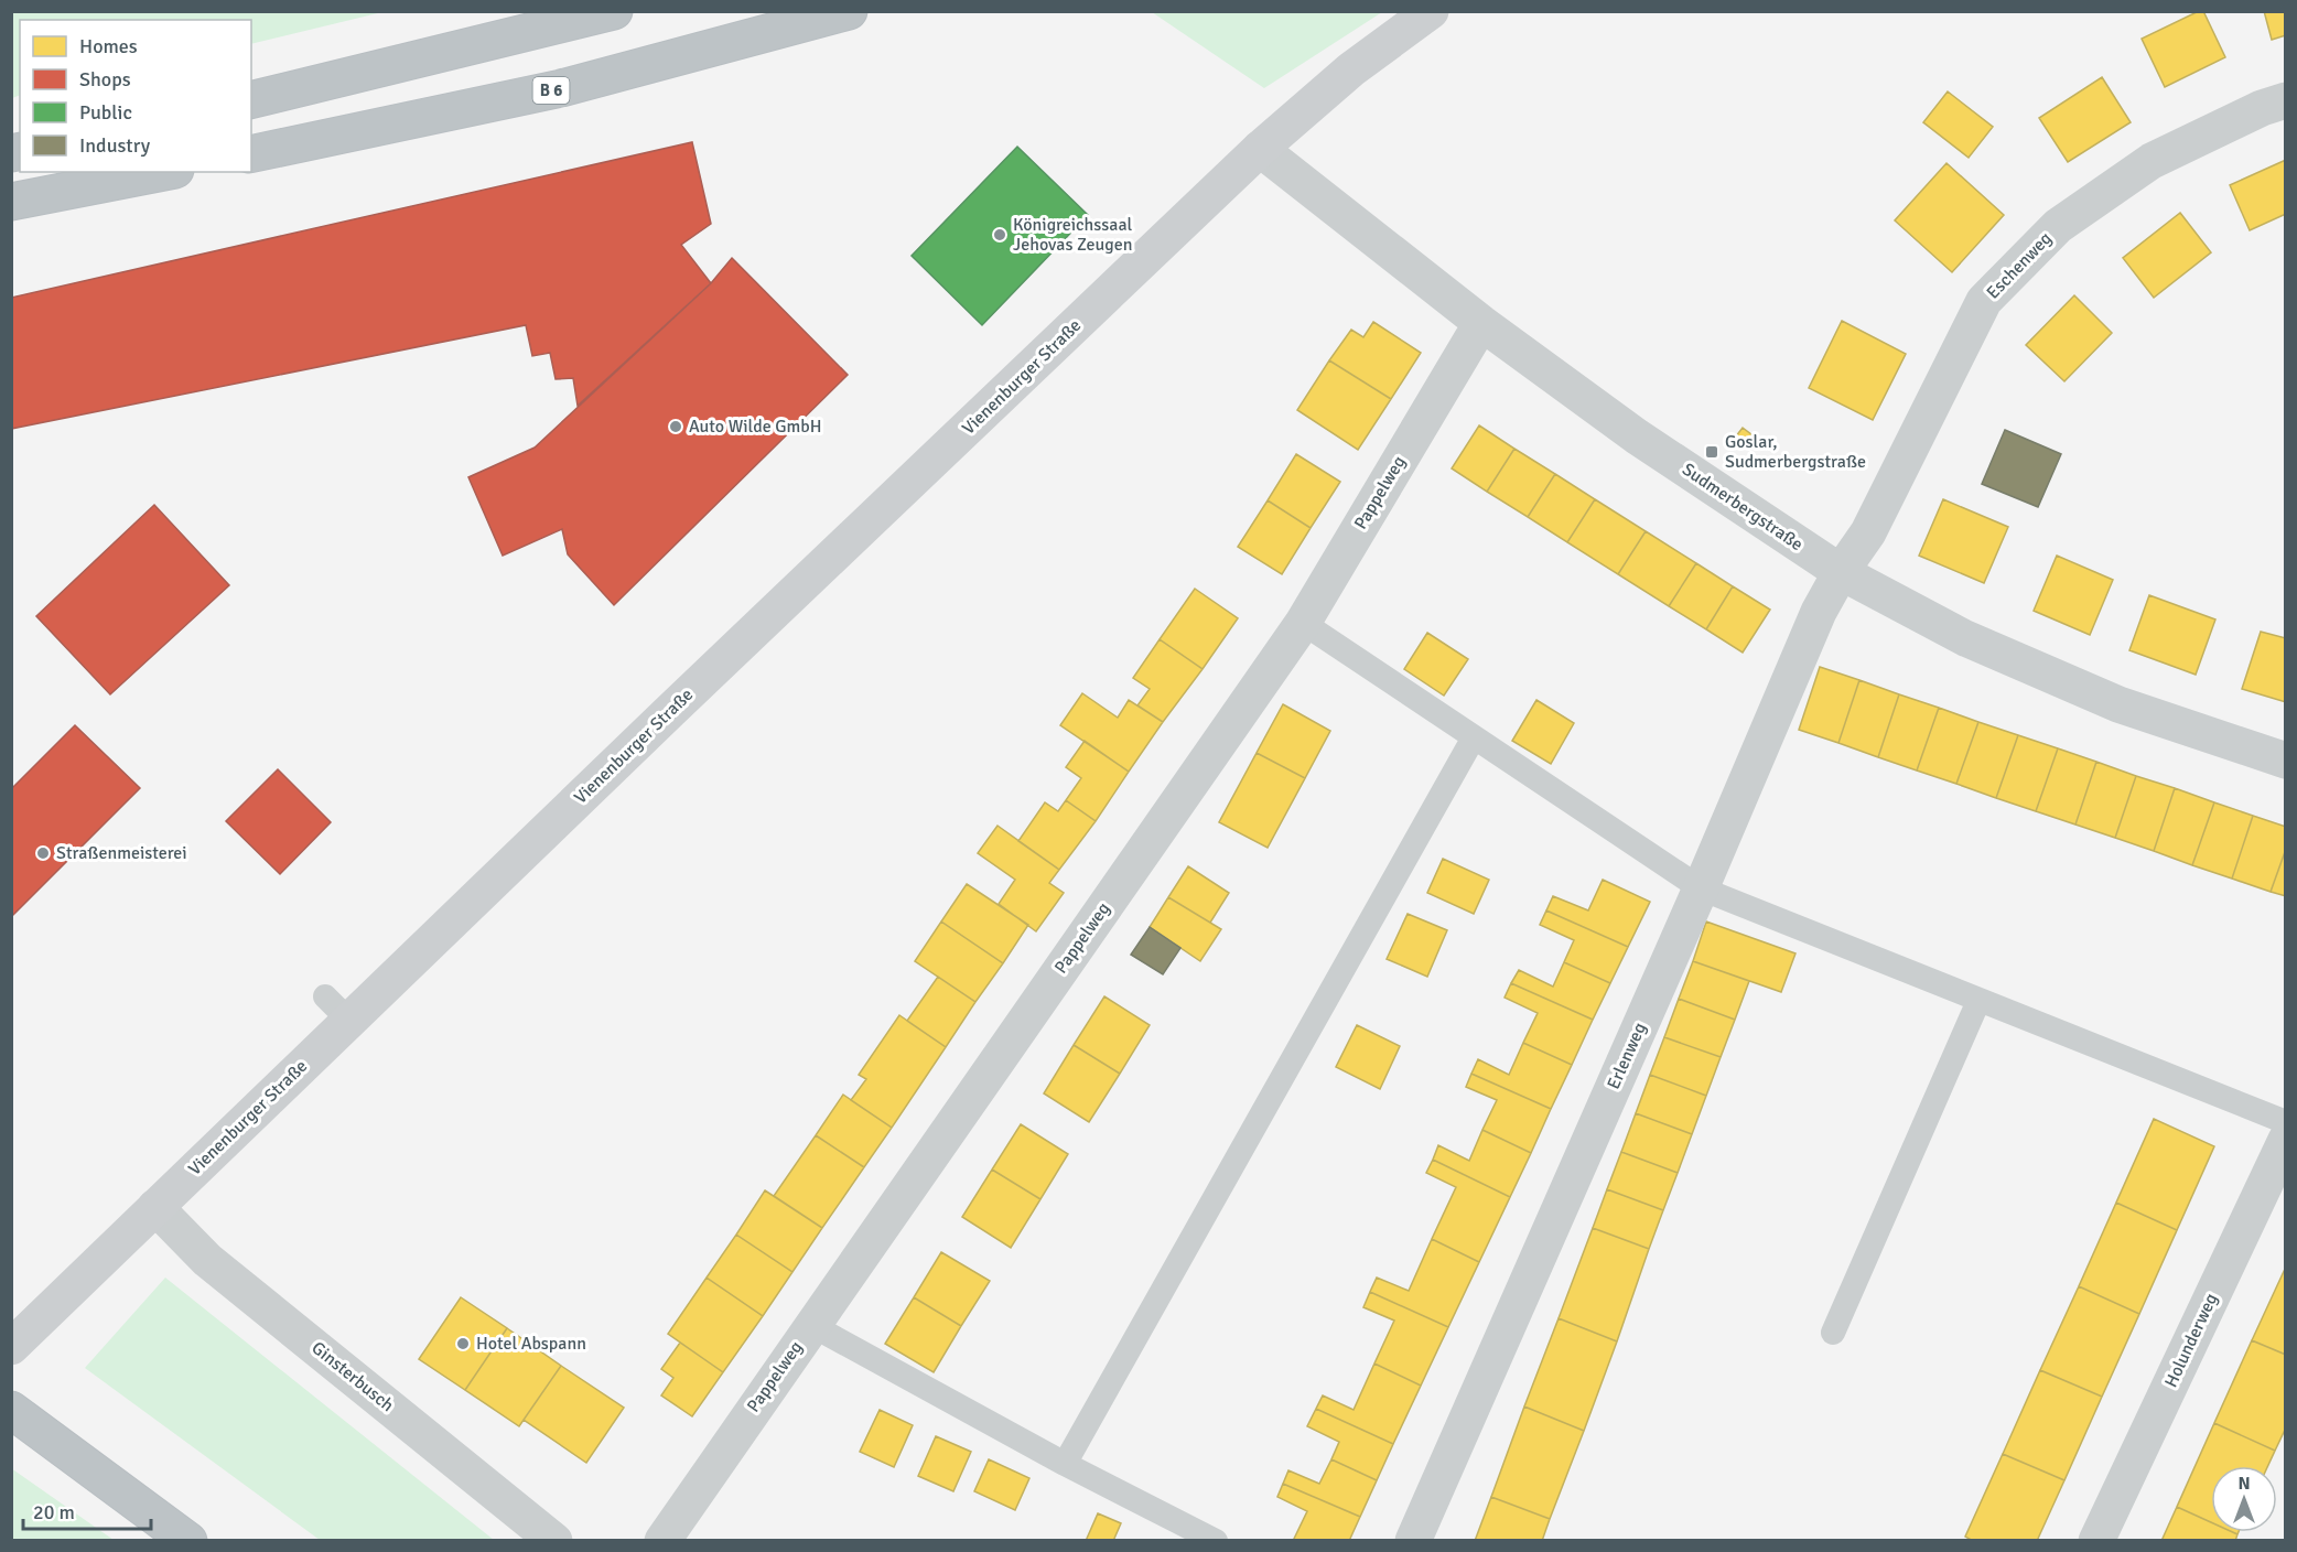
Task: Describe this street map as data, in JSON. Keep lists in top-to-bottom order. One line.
{"streets":{"highway":["B 6"],"street":["Eschenweg","Vienenburger Straße","Pappelweg","Sudmerbergstraße","Erlenweg","Holunderweg","Ginsterbusch"]},"crossings":[["Eschenweg","Sudmerbergstraße"],["Eschenweg","Erlenweg"],["Vienenburger Straße","Sudmerbergstraße"],["Vienenburger Straße","Ginsterbusch"],["Pappelweg","Sudmerbergstraße"],["Sudmerbergstraße","Erlenweg"]],"places":{"other":["Königreichssaal Jehovas Zeugen","Auto Wilde GmbH","Straßenmeisterei","Hotel Abspann"],"transit":["Goslar, Sudmerbergstraße"]},"legend":["Homes","Shops","Public","Industry"],"scale_bar":"20 m","north":"top"}
